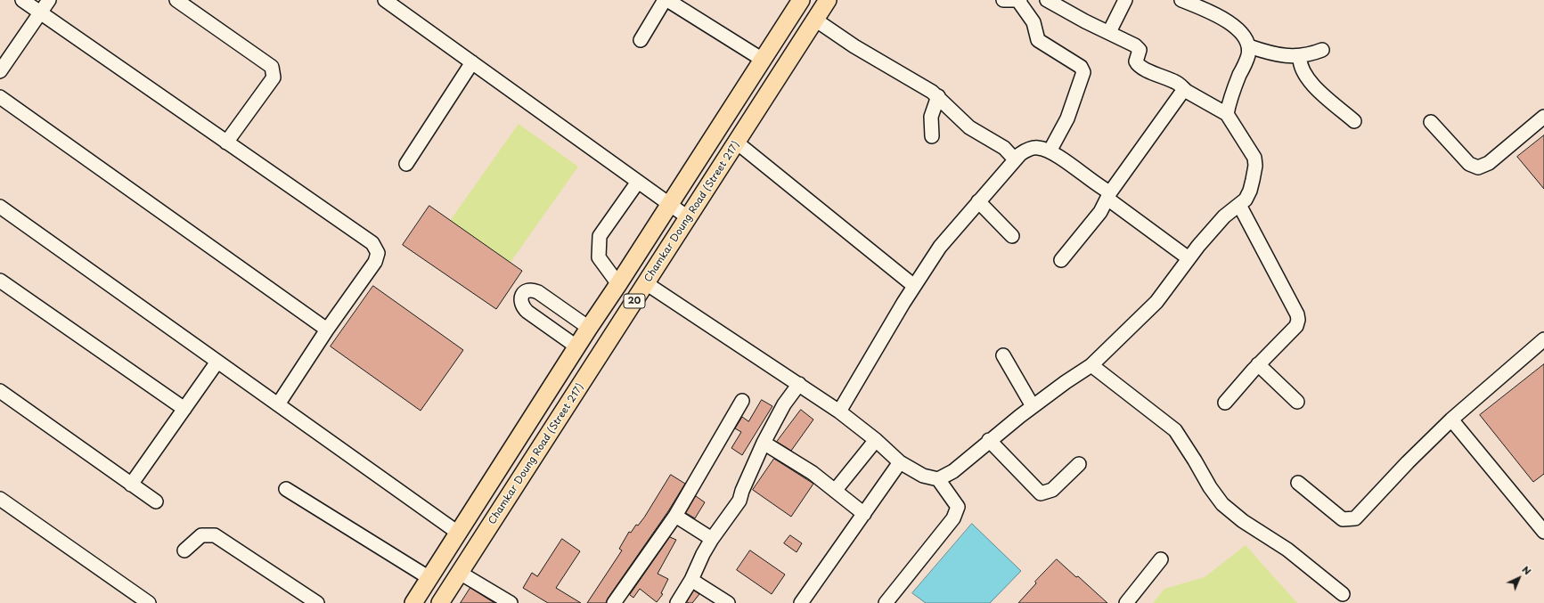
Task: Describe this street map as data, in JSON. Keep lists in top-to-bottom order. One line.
{"streets":{"main road":["Chamkar Doung Road (Street 217)","20"]},"north":"top right"}
